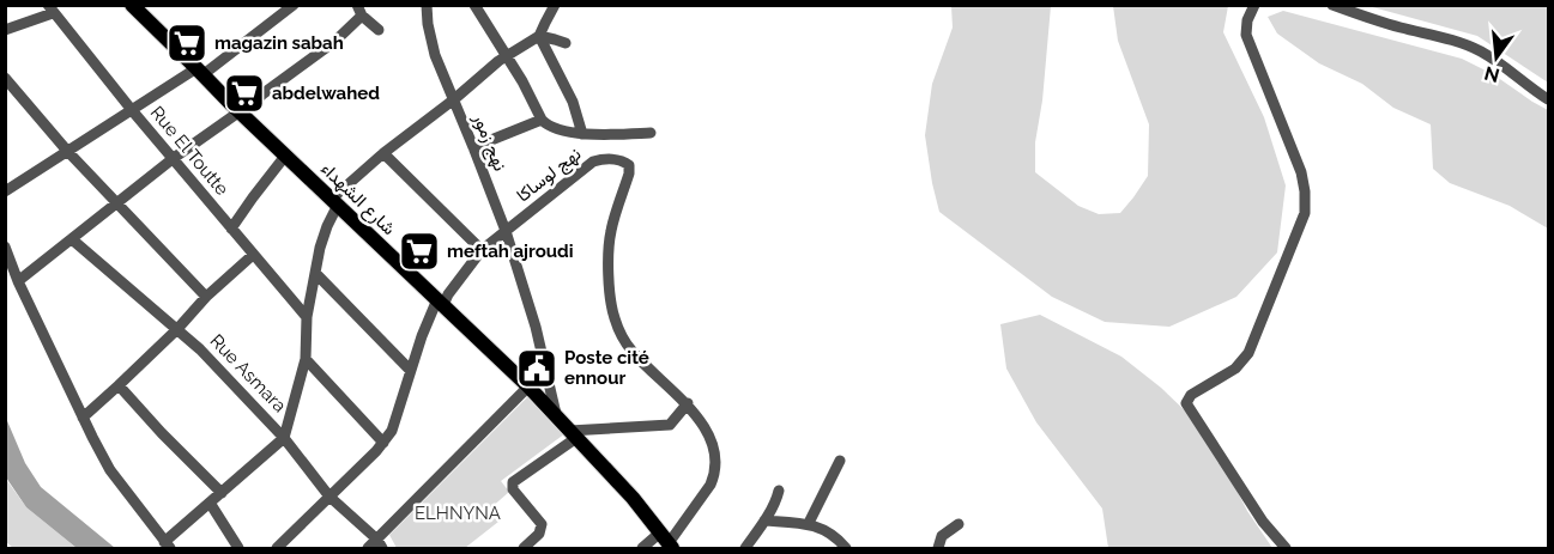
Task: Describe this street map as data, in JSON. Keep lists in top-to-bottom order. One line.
{"streets":{"main road":["شارع الشهداء"],"street":["نهج زمور","Rue El Toutte","نهج لوساكا","Rue Asmara"]},"crossings":[["نهج زمور","نهج لوساكا"],["نهج زمور","شارع الشهداء"],["نهج لوساكا","شارع الشهداء"]],"parks":["ELHNYNA"],"places":{"supermarket":["magazin sabah","abdelwahed","meftah ajroudi"],"public building":["Poste cité ennour"]},"north":"bottom"}
